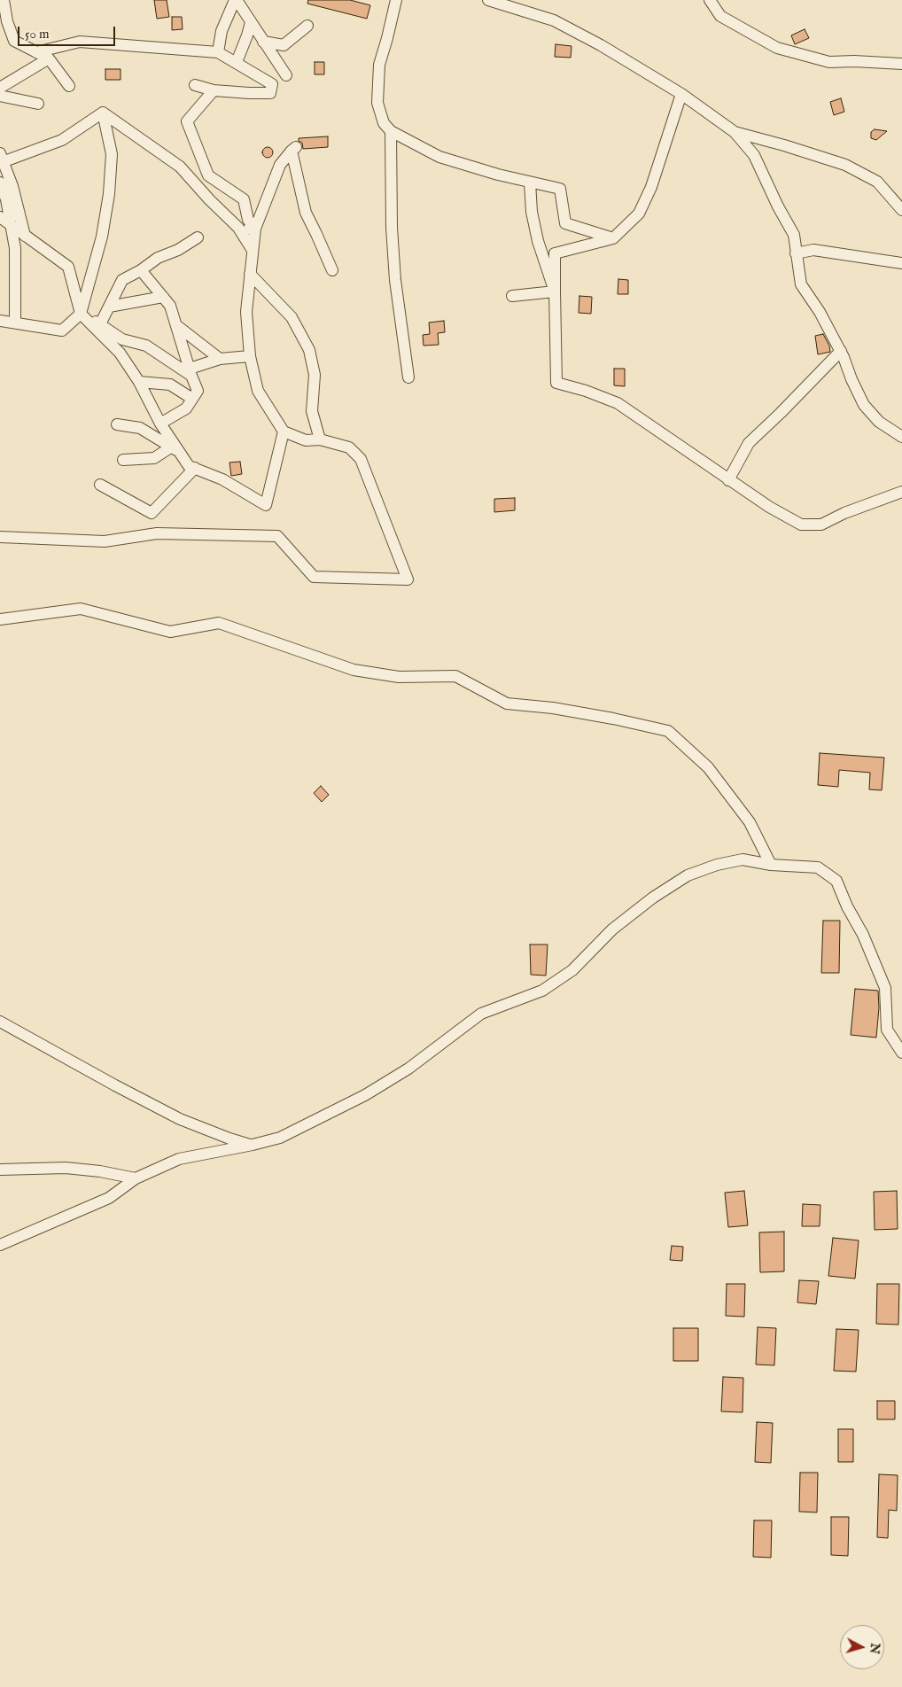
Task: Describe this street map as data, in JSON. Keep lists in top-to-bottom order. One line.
{"scale_bar":"50 m","north":"right"}
